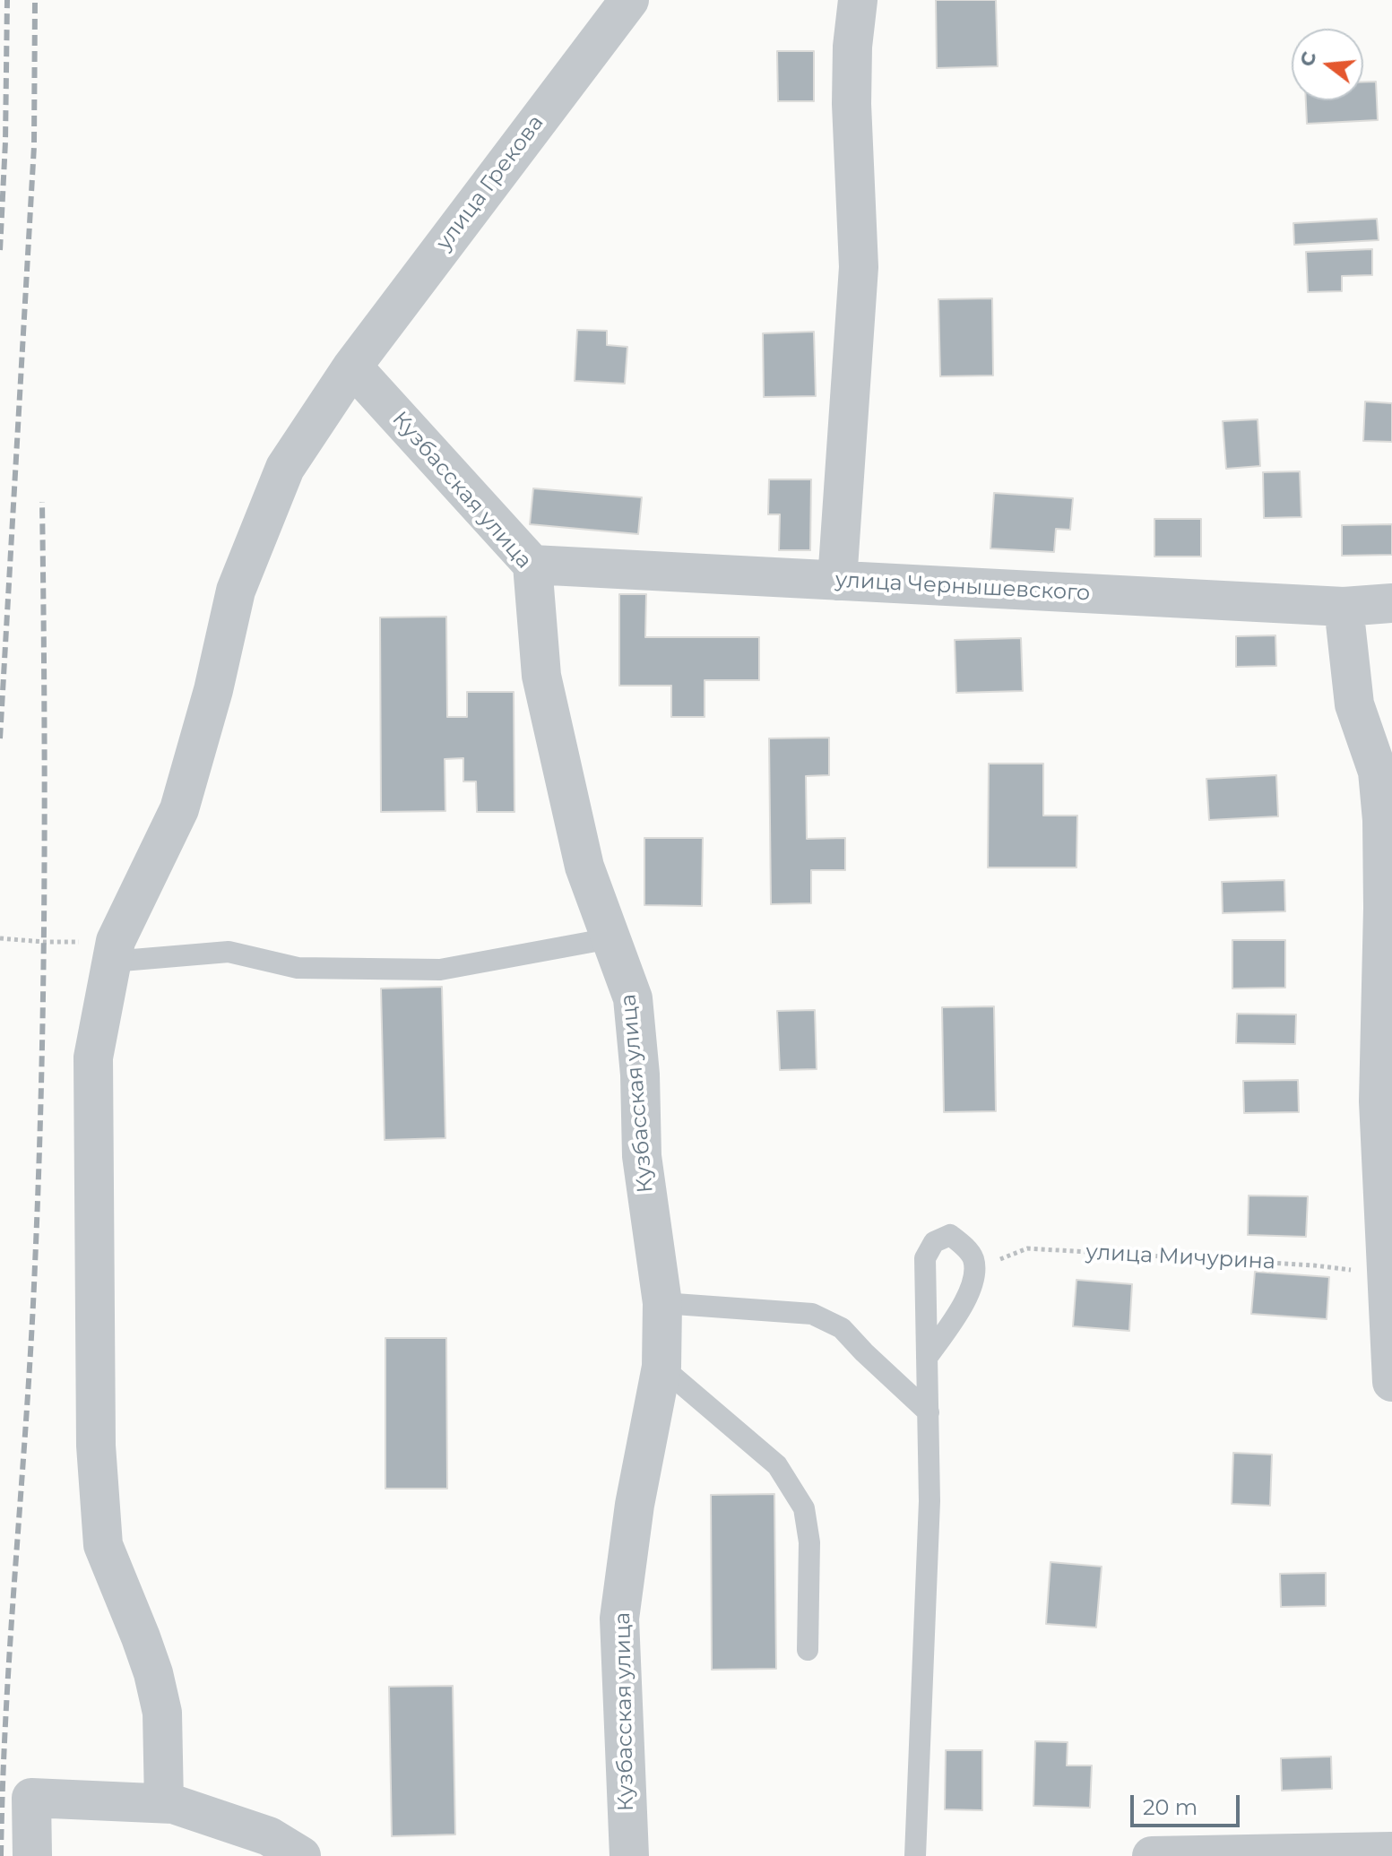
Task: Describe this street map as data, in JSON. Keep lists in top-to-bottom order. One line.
{"streets":{"street":["улица Грекова","Кузбасская улица","улица Чернышевского"],"path":["улица Мичурина"]},"crossings":[["улица Грекова","Кузбасская улица"],["Кузбасская улица","улица Чернышевского"]],"scale_bar":"20 m","north":"left"}
